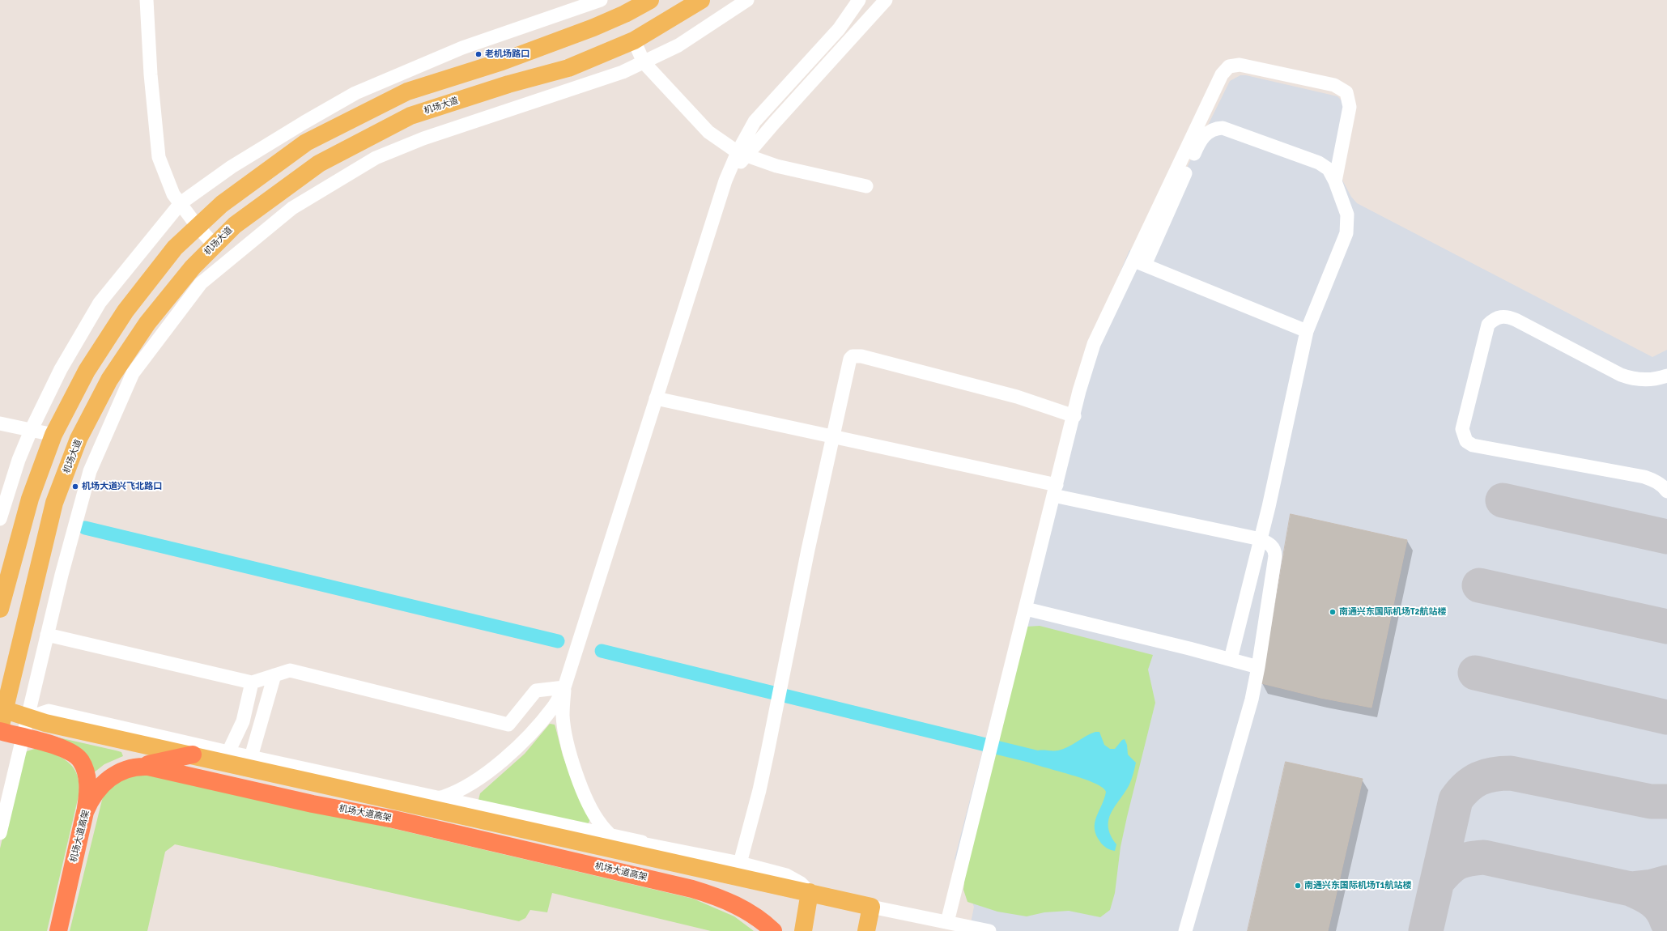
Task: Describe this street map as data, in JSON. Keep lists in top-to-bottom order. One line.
{"streets":{"highway":["机场大道高架"],"main road":["机场大道"]},"places":["老机场路口","机场大道兴飞北路口","南通兴东国际机场T2航站楼","南通兴东国际机场T1航站楼"]}
